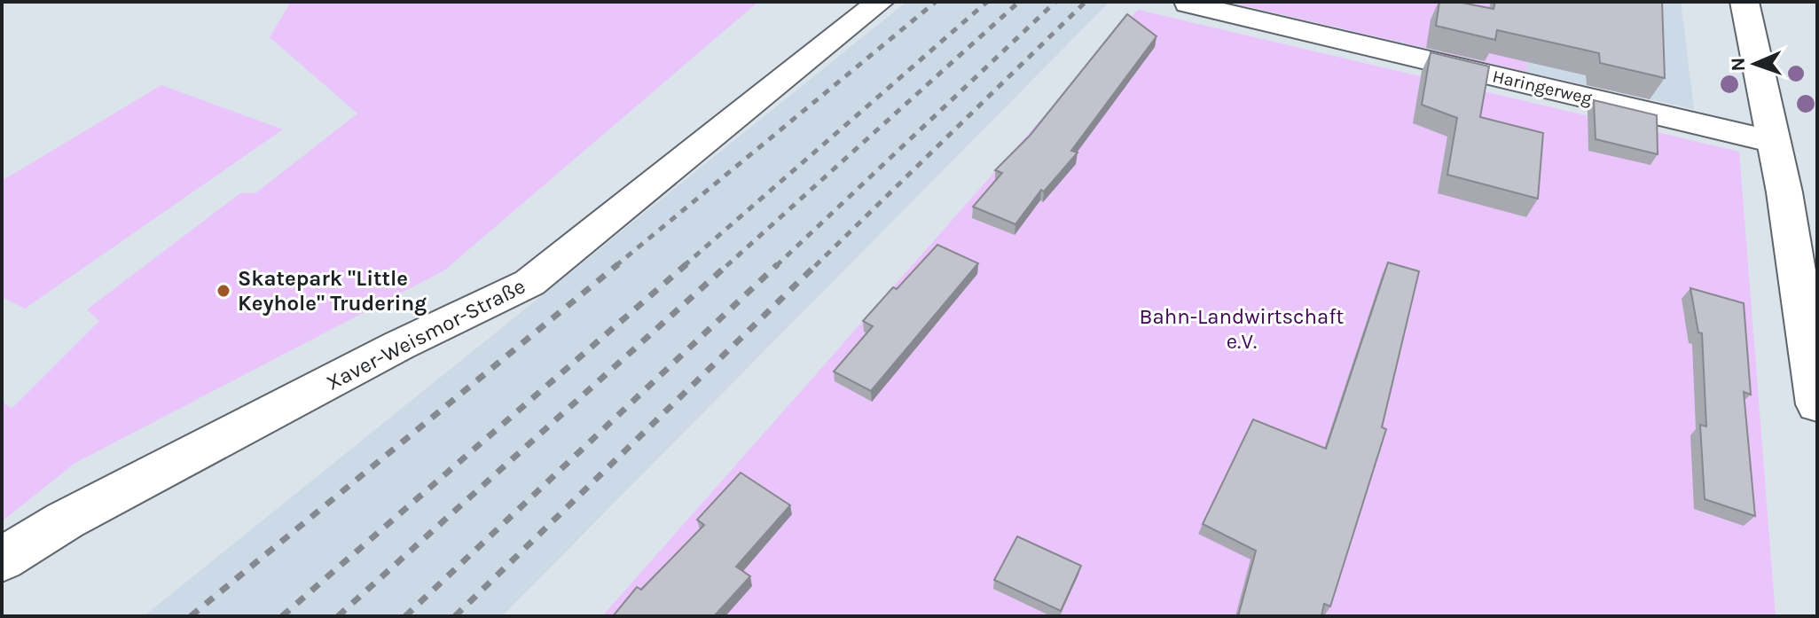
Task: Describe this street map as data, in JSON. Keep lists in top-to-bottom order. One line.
{"streets":{"street":["Haringerweg","Xaver-Weismor-Straße"]},"parks":["Bahn-Landwirtschaft e.V."],"places":["Skatepark \"Little Keyhole\" Trudering"],"north":"left"}
